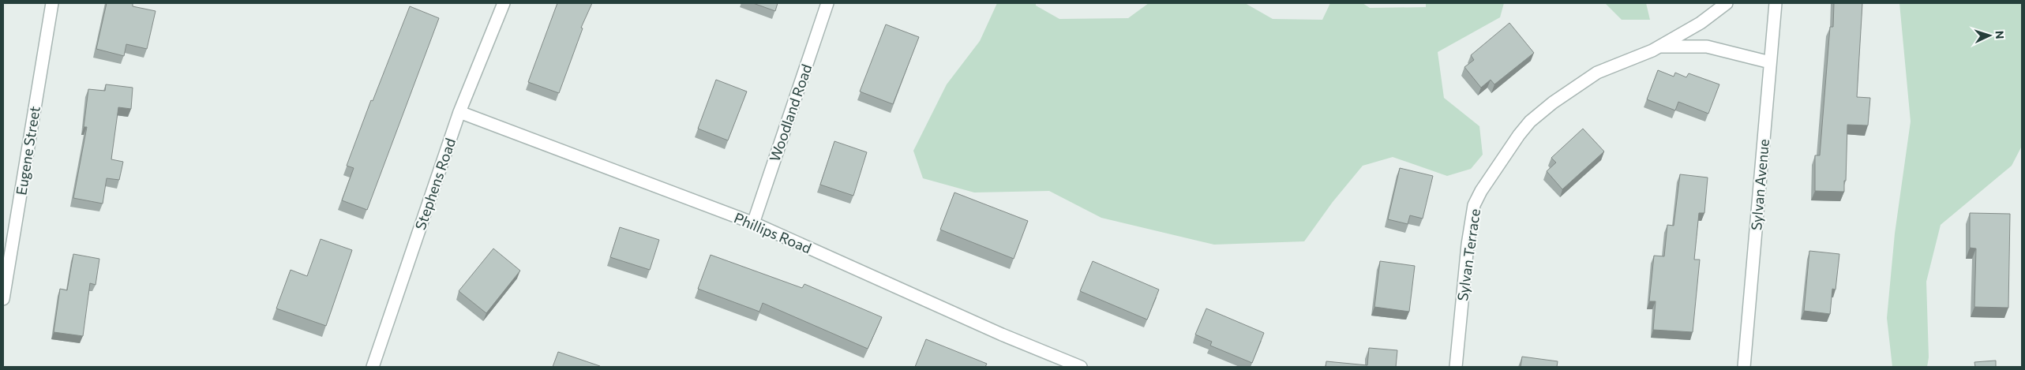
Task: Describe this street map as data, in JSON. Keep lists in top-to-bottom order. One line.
{"streets":{"street":["Woodland Road","Eugene Street","Stephens Road","Sylvan Avenue","Phillips Road","Sylvan Terrace"]},"crossings":[["Woodland Road","Phillips Road"],["Stephens Road","Phillips Road"],["Sylvan Avenue","Sylvan Terrace"]],"north":"right"}
